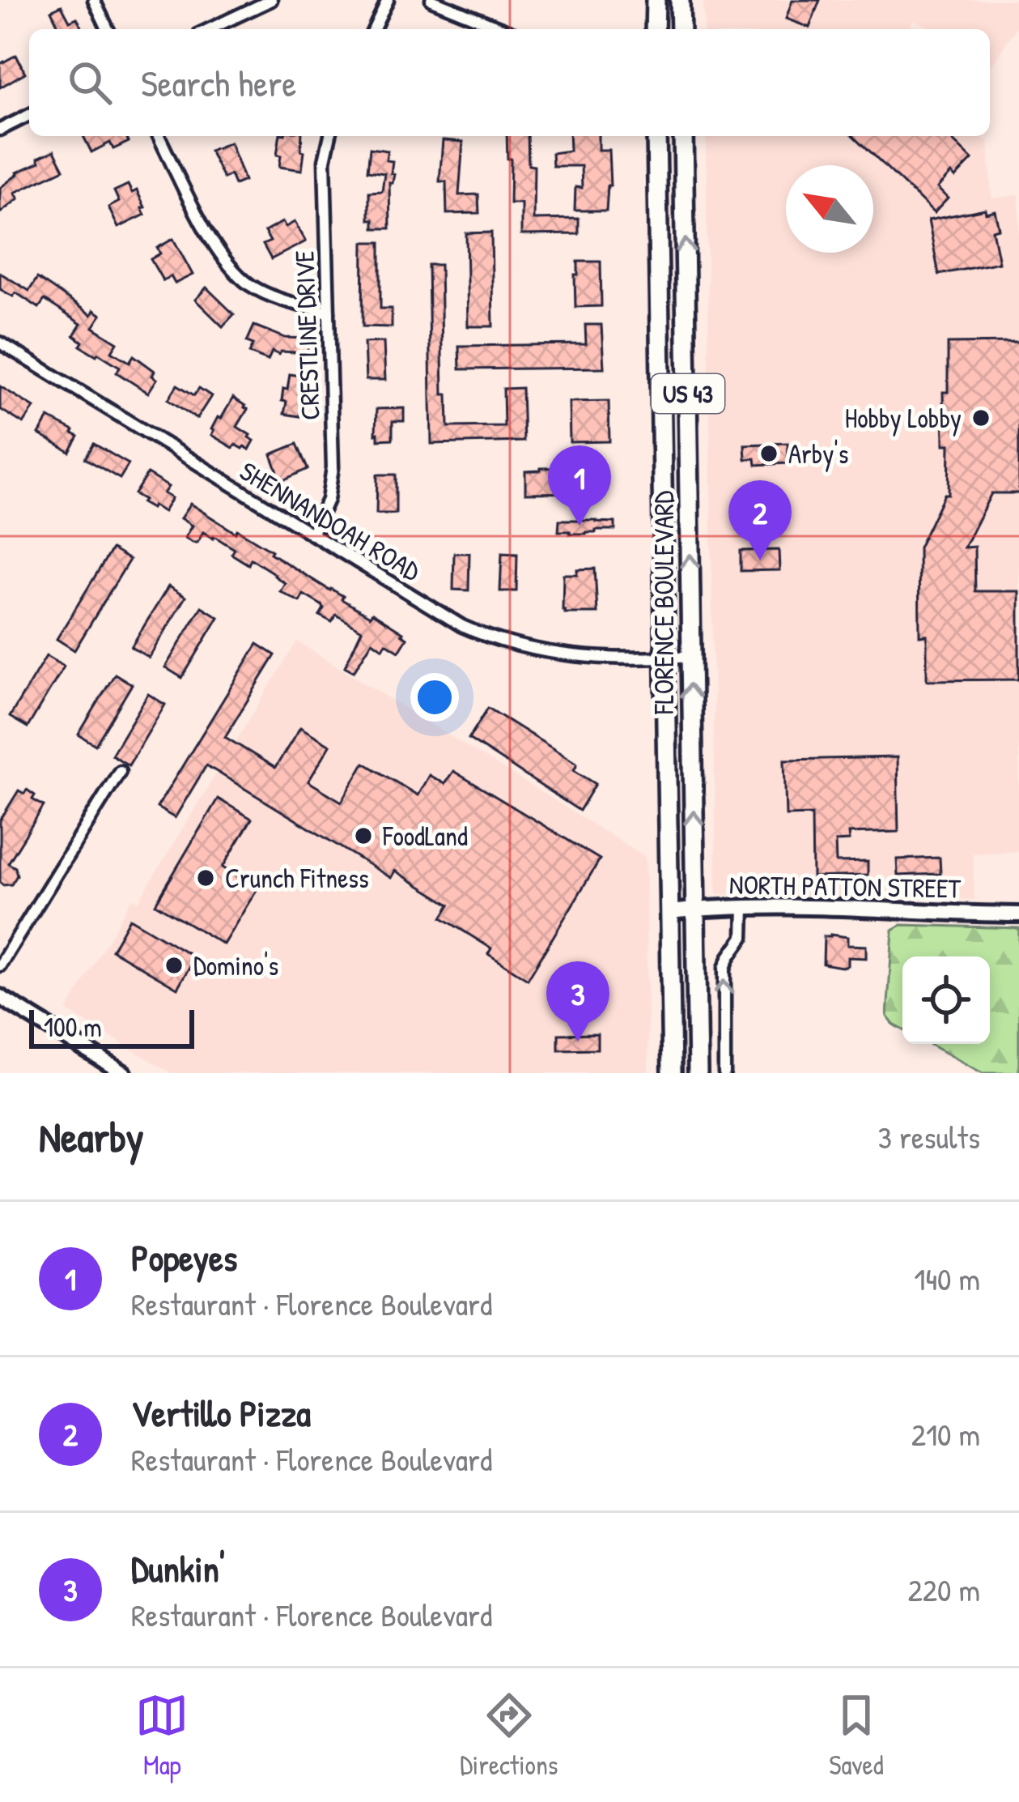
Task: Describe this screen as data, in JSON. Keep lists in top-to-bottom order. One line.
{"streets":{"highway":["US 43","FLORENCE BOULEVARD"],"street":["CRESTLINE DRIVE","SHENNANDOAH ROAD","NORTH PATTON STREET"]},"crossings":[["CRESTLINE DRIVE","SHENNANDOAH ROAD"],["SHENNANDOAH ROAD","FLORENCE BOULEVARD"],["FLORENCE BOULEVARD","NORTH PATTON STREET"]],"places":["Hobby Lobby","Arby's","FoodLand","Crunch Fitness","Domino's"],"scale_bar":"100 m","north":"top left","page":{"search":"Search here","pins":["1","2","3"],"scale":"100 m","heading":["Nearby","3 results"],"list":[{"mark":"1","name":"Popeyes","note":"Restaurant · Florence Boulevard","value":"140 m"},{"mark":"2","name":"Vertillo Pizza","note":"Restaurant · Florence Boulevard","value":"210 m"},{"mark":"3","name":"Dunkin'","note":"Restaurant · Florence Boulevard","value":"220 m"}],"nav":["Map","Directions","Saved"]}}
